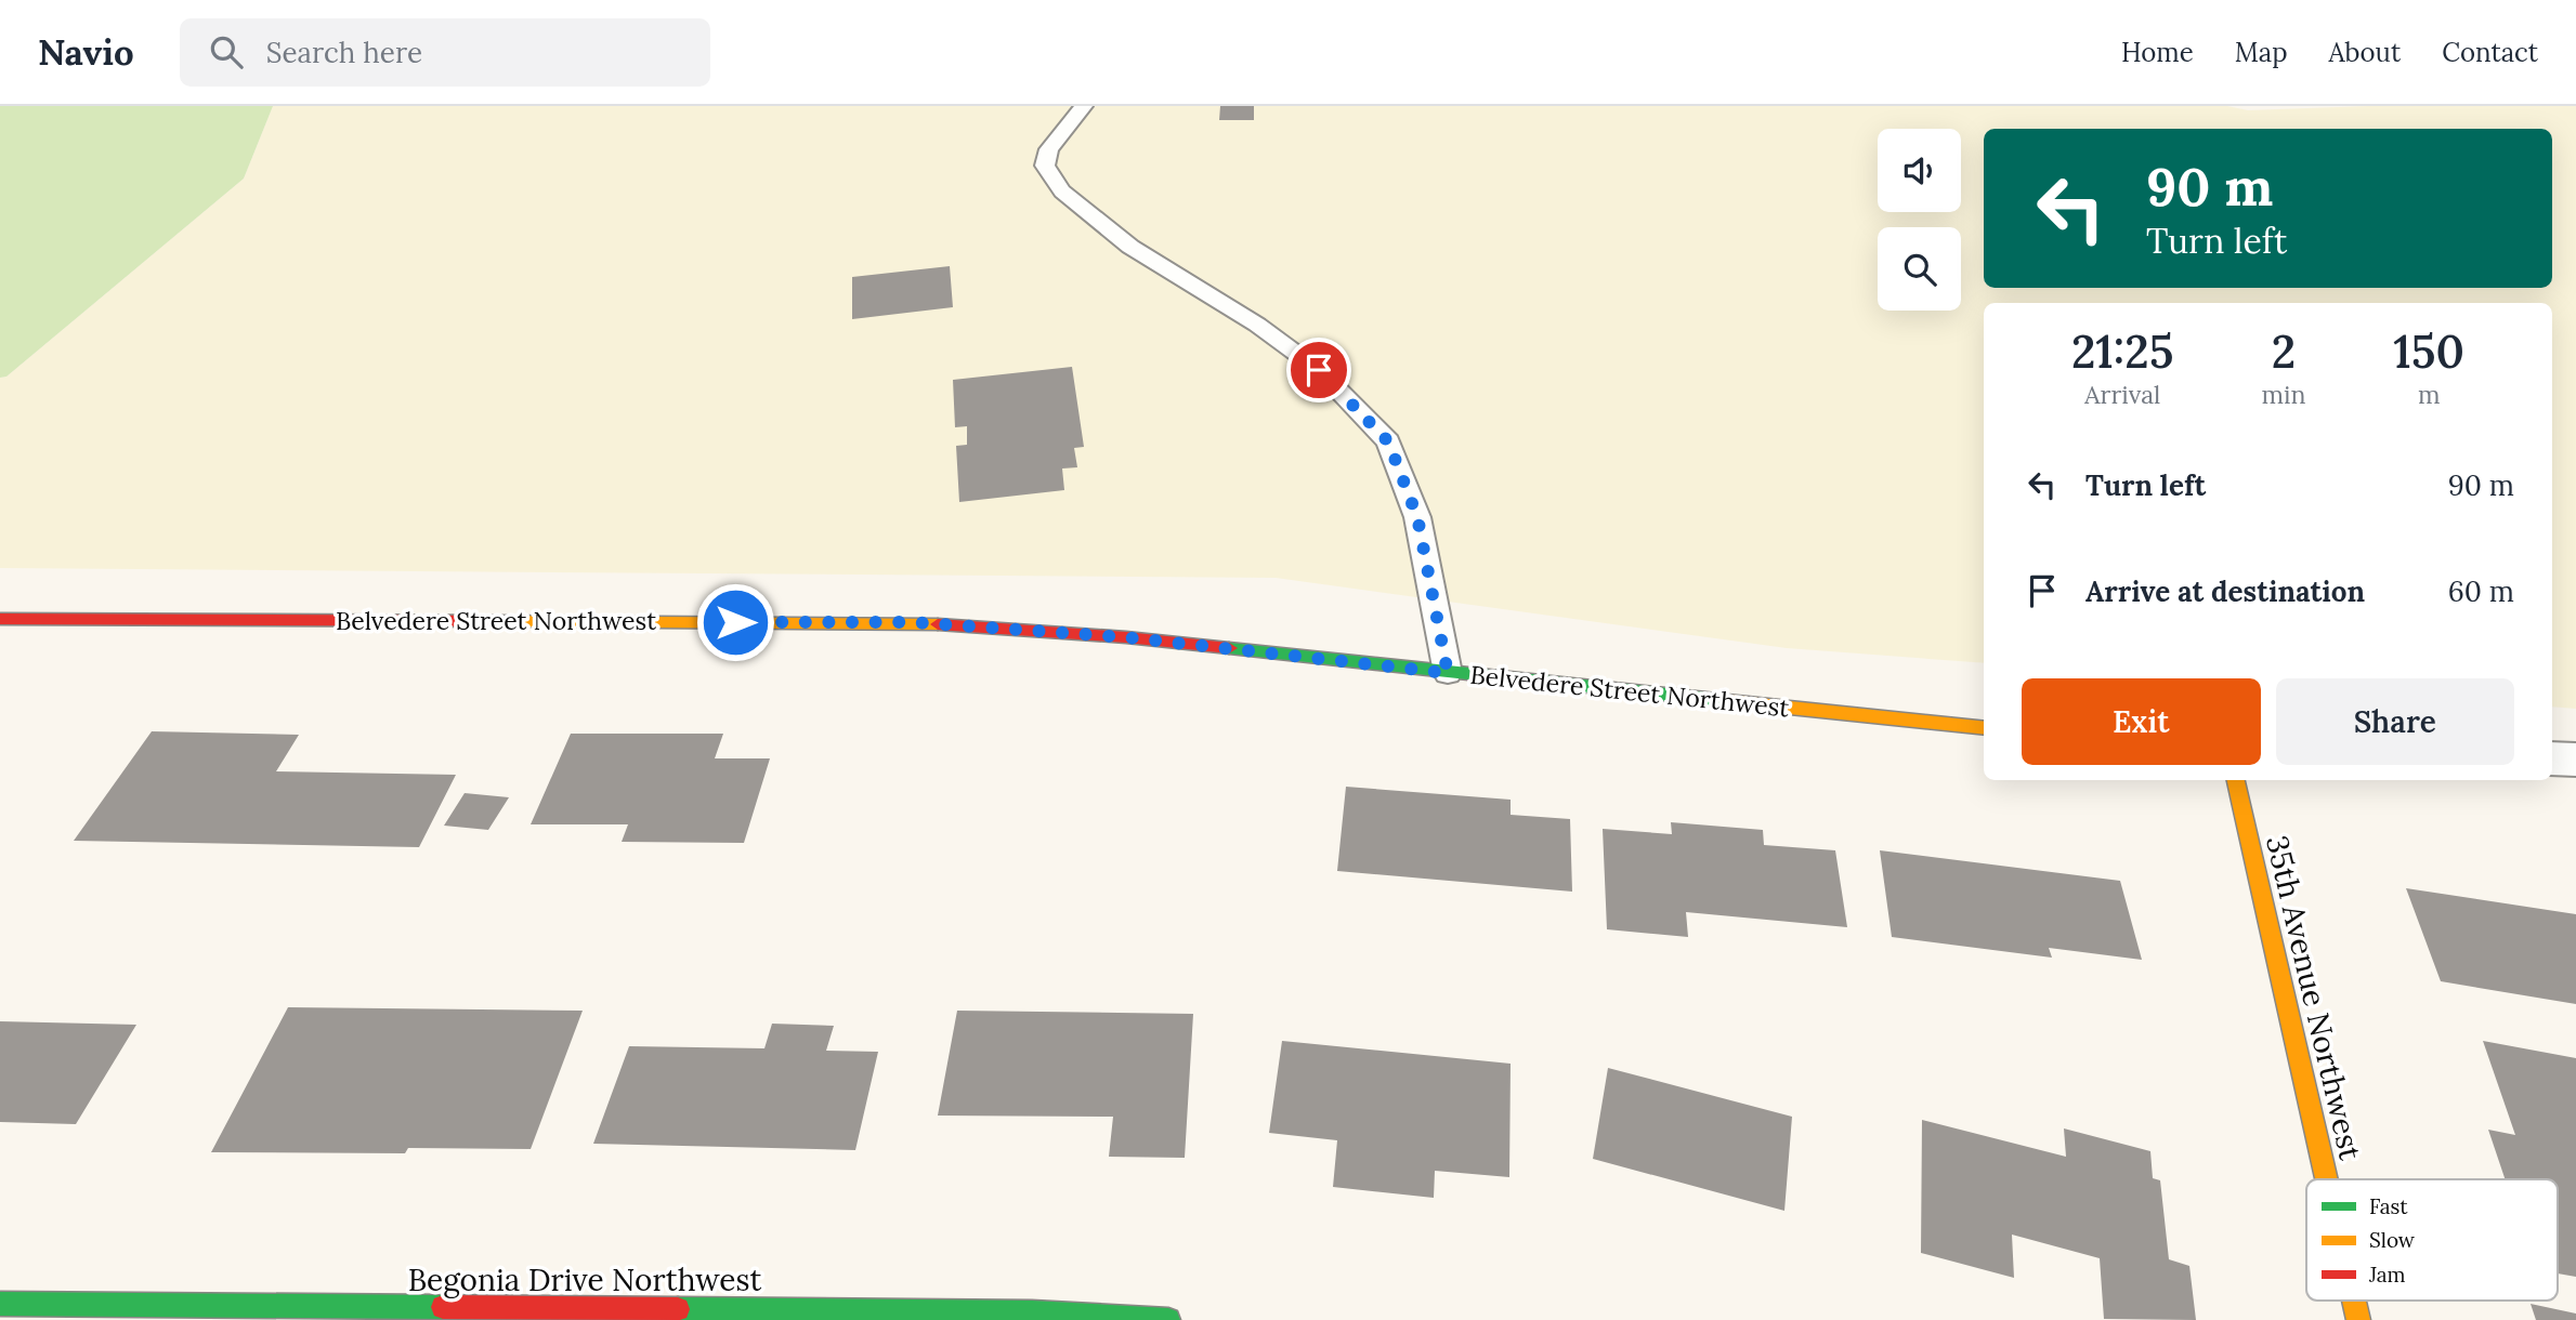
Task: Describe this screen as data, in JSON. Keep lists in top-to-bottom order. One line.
{"streets":{"street":["Belvedere Street Northwest","35th Avenue Northwest","Begonia Drive Northwest"]},"legend":["Fast","Slow","Jam"],"page":{"header":"Navio","search":"Search here","nav":["Home","Map","About","Contact"],"turn":["90 m","Turn left"],"eta":["21:25","Arrival","2","min","150","m"],"list":[{"name":"Turn left","value":"90 m"},{"name":"Arrive at destination","value":"60 m"}],"buttons":["Exit","Share"]}}
